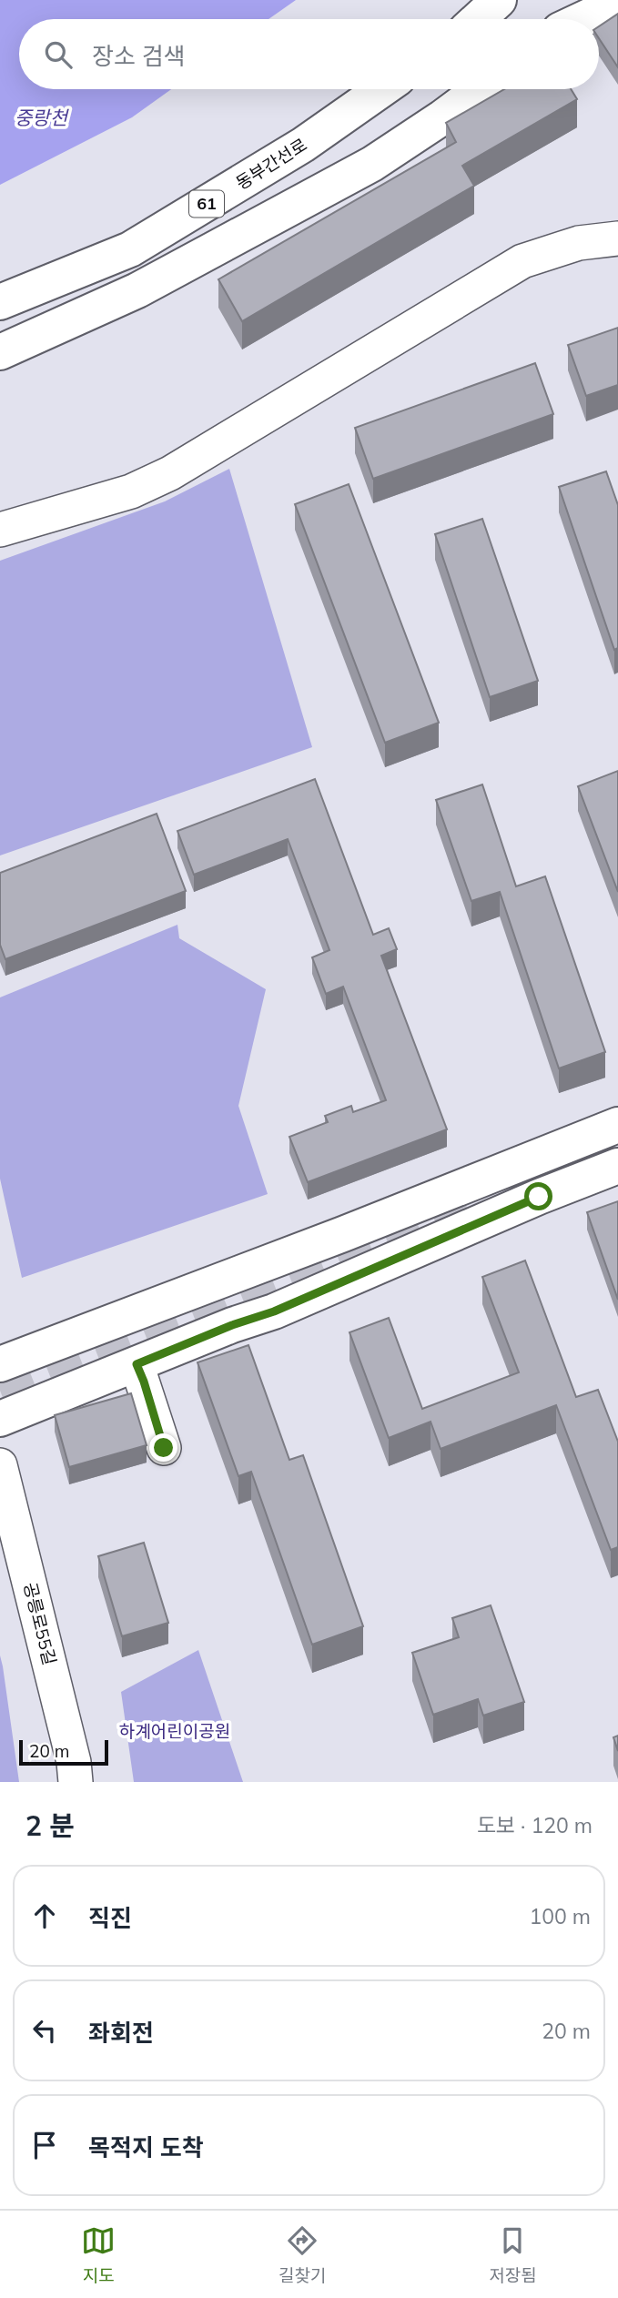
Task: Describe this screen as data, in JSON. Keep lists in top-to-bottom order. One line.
{"streets":{"main road":["동부간선로","61"],"street":["공릉로55길"]},"water":["중랑천"],"parks":["하계어린이공원"],"scale_bar":"20 m","page":{"search":"장소 검색","scale":"20 m","heading":["2 분","도보 · 120 m"],"list":[["직진","100 m"],["좌회전","20 m"],"목적지 도착"],"nav":["지도","길찾기","저장됨"]}}
